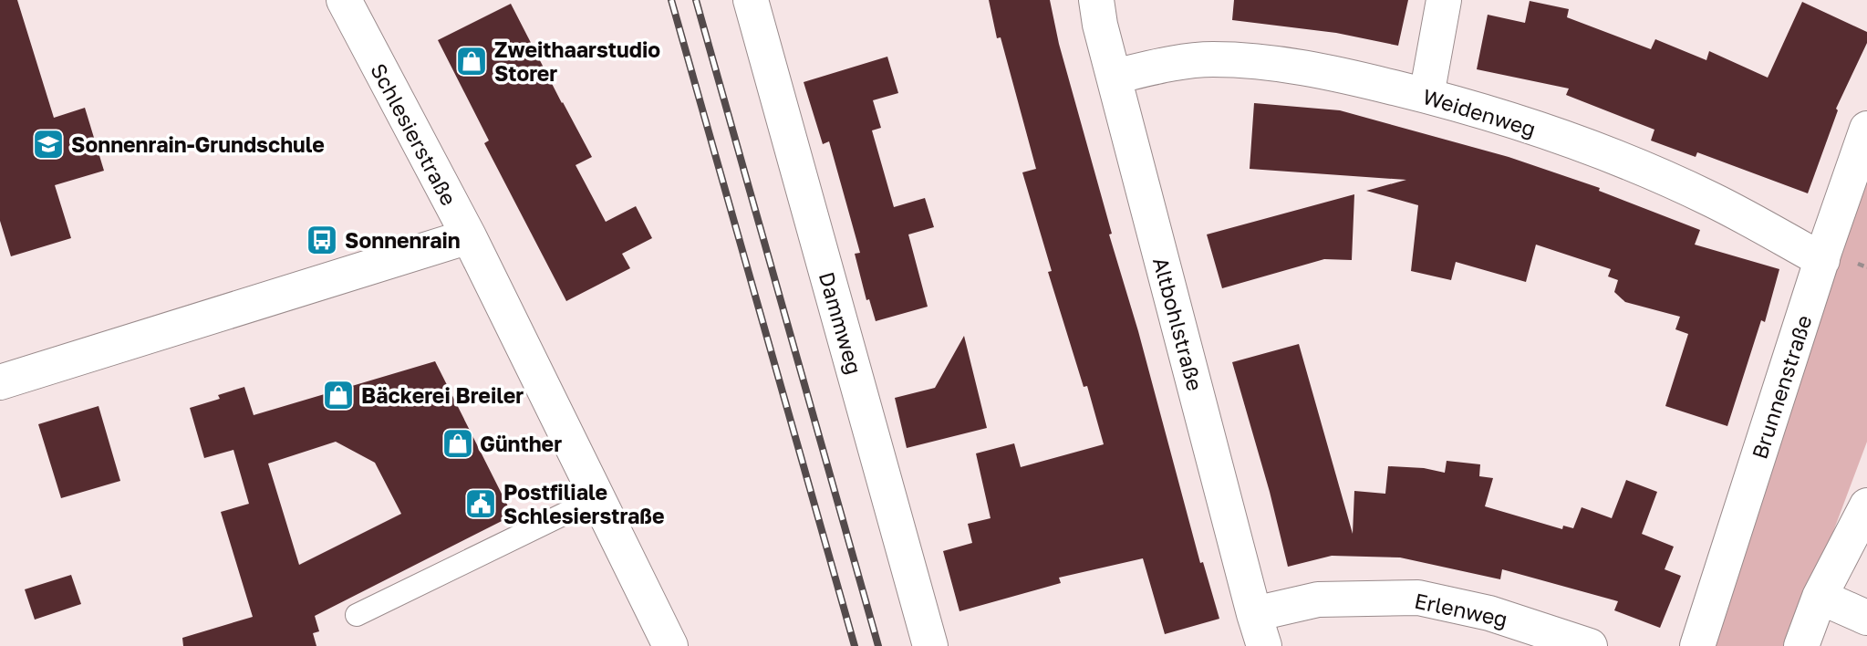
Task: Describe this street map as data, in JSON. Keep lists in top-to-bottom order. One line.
{"streets":{"street":["Weidenweg","Schlesierstraße","Dammweg","Altbohlstraße","Brunnenstraße","Erlenweg"]},"crossings":[["Weidenweg","Altbohlstraße"],["Weidenweg","Brunnenstraße"],["Altbohlstraße","Erlenweg"]],"places":{"shop":["Zweithaarstudio Storer","Bäckerei Breiler","Günther"],"school or university":["Sonnenrain-Grundschule"],"bus stop":["Sonnenrain"],"public building":["Postfiliale Schlesierstraße"]}}
